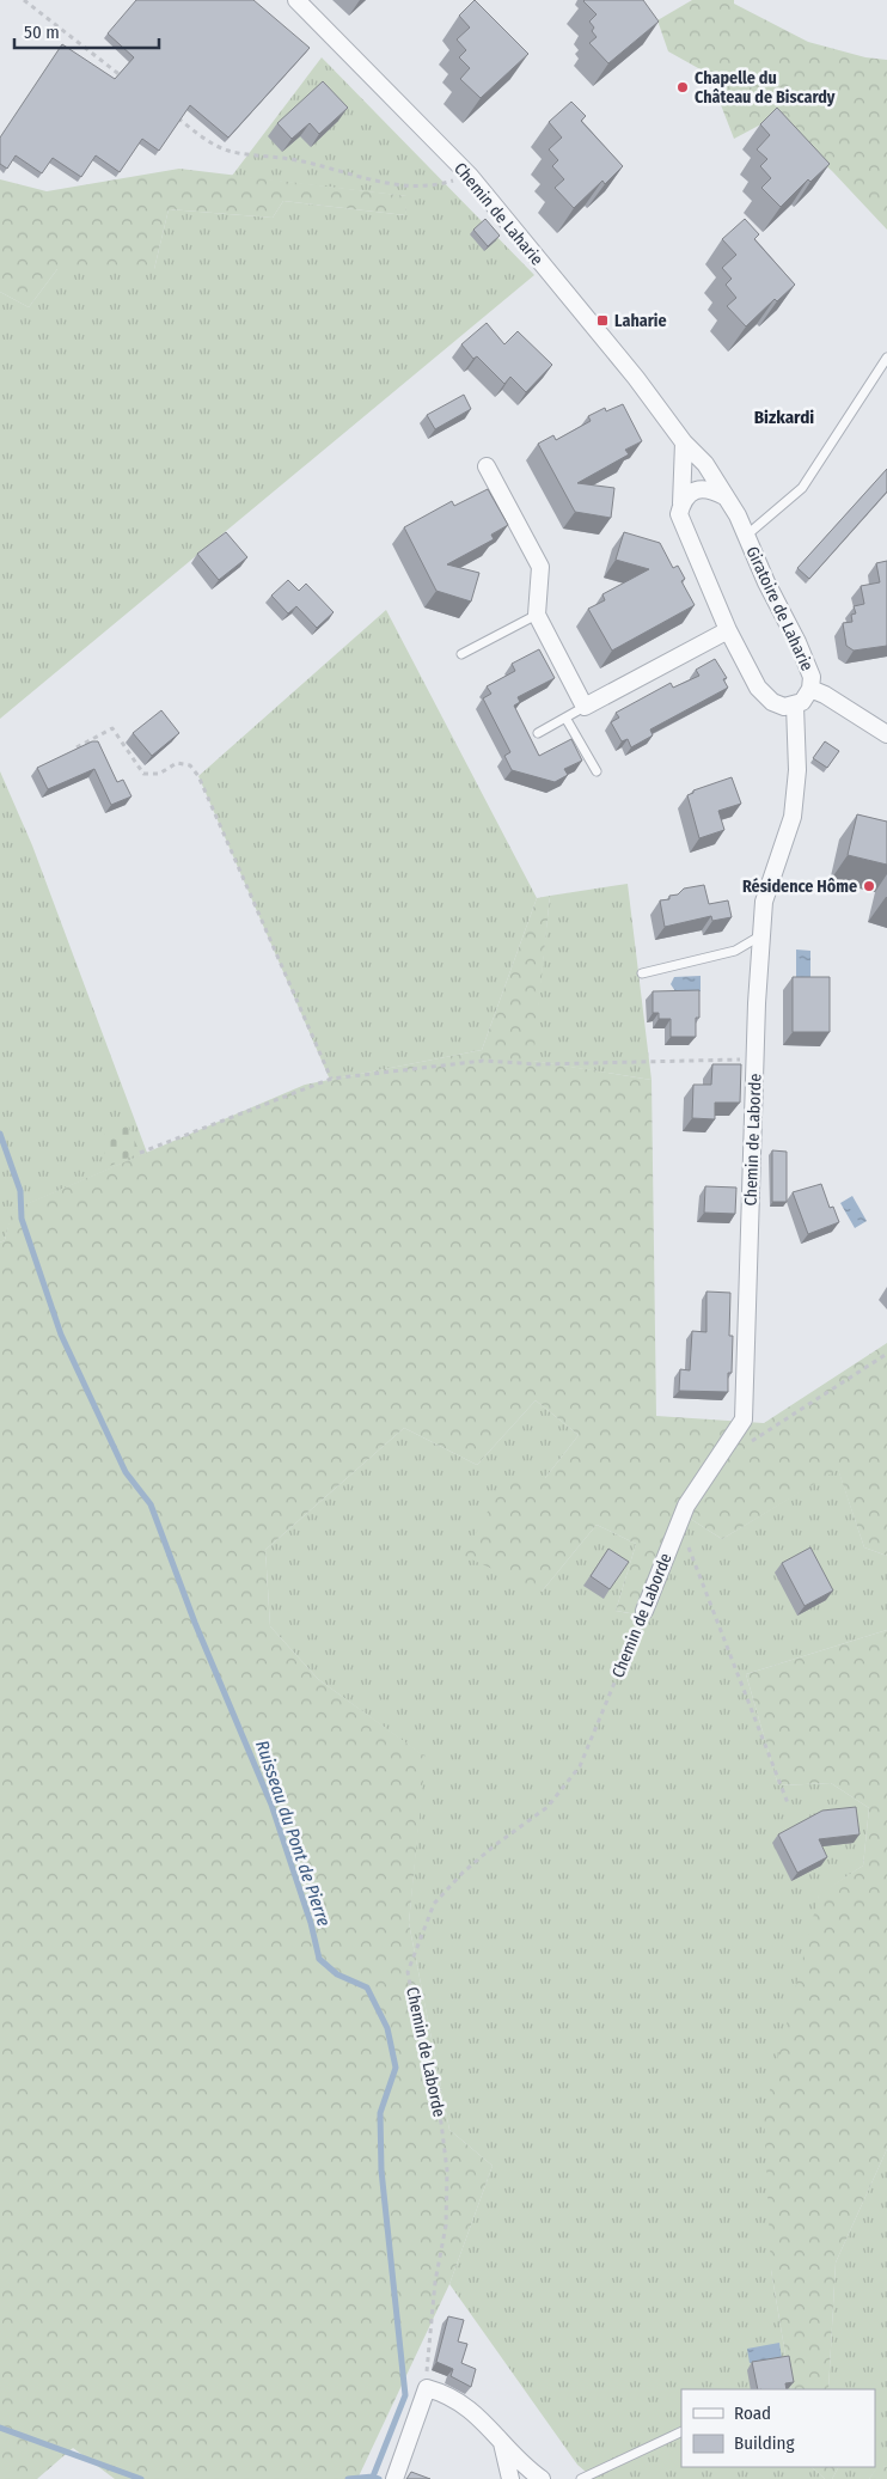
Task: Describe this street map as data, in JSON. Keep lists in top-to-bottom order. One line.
{"streets":{"street":["Chemin de Laharie","Giratoire de Laharie","Chemin de Laborde"]},"crossings":[["Chemin de Laharie","Giratoire de Laharie"],["Giratoire de Laharie","Chemin de Laborde"]],"districts":["Bizkardi"],"water":["Ruisseau du Pont de Pierre"],"places":{"other":["Chapelle du Château de Biscardy","Résidence Hôme"],"transit":["Laharie"]},"legend":["Road","Building"],"scale_bar":"50 m"}
